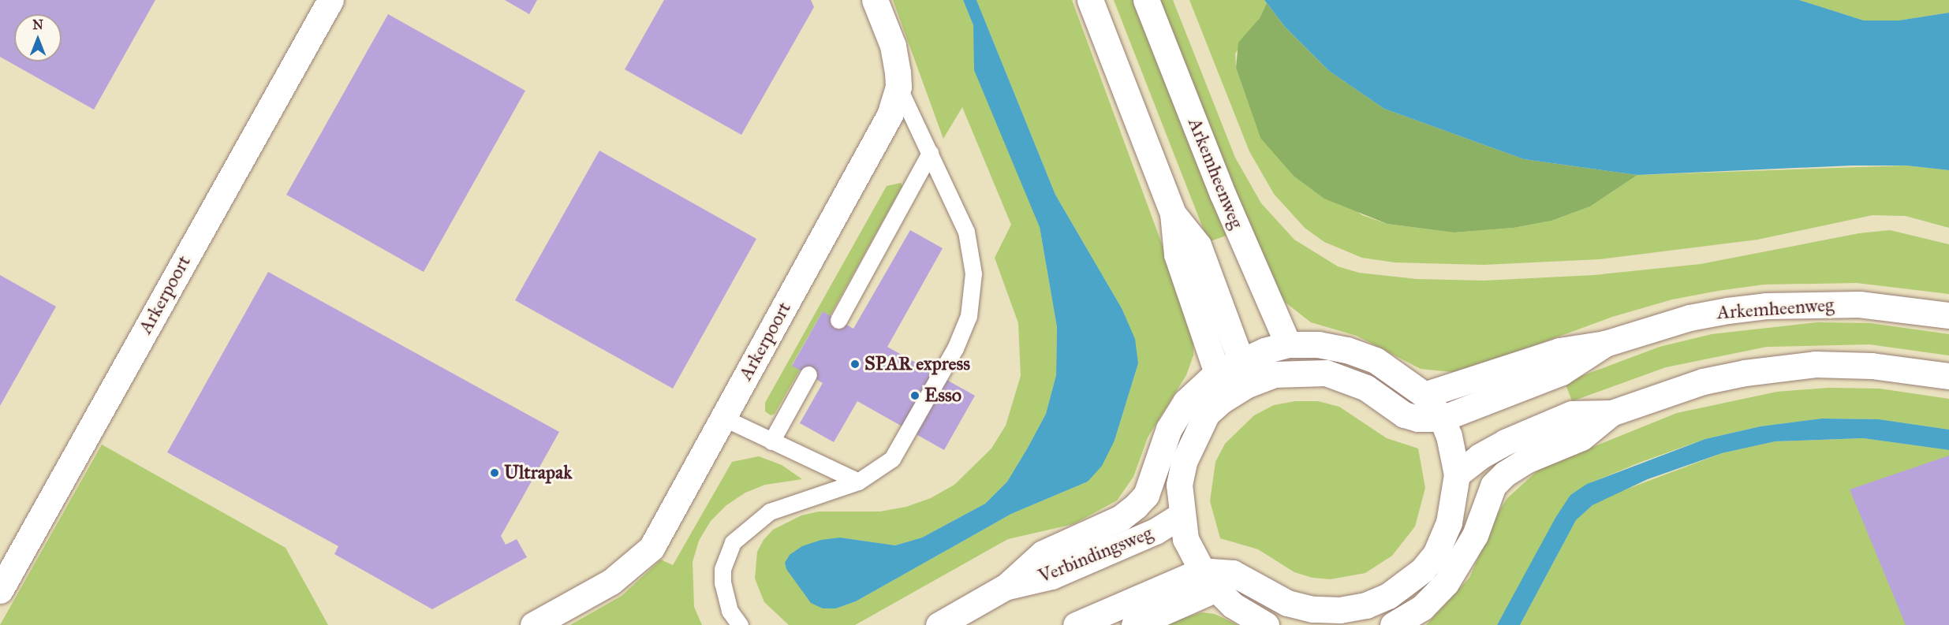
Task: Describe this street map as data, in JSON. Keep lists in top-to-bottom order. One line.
{"streets":{"main road":["Arkemheenweg","Arkerpoort","Verbindingsweg"]},"places":["SPAR express","Esso","Ultrapak"],"north":"top"}
